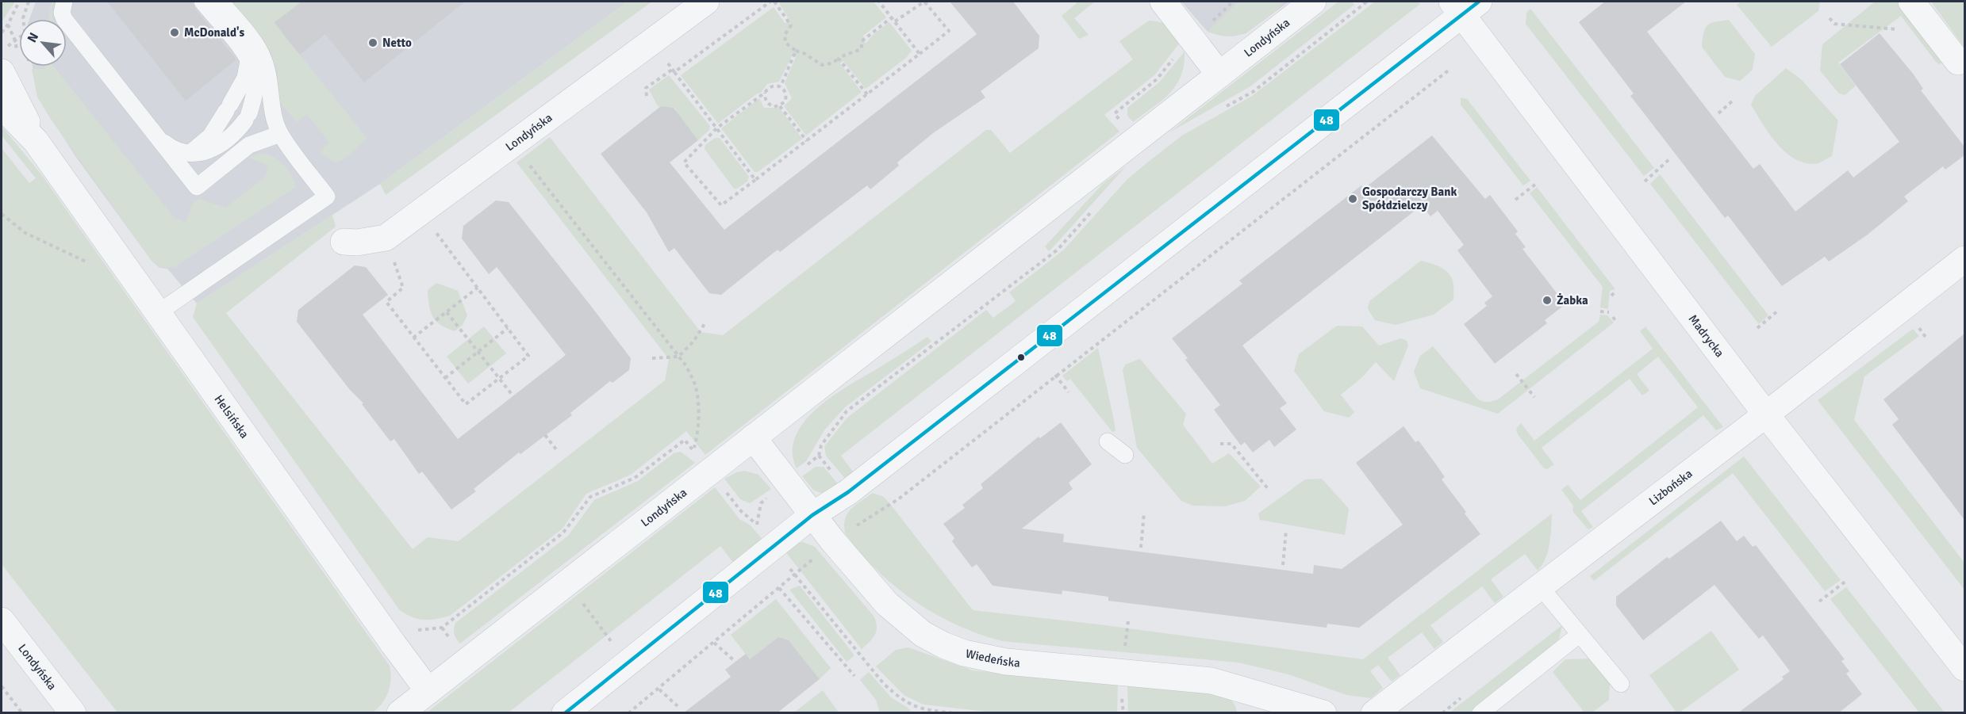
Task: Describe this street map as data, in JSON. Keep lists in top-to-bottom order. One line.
{"streets":{"street":["Londyńska","Madrycka","Helsińska","Lizbońska","Wiedeńska"]},"crossings":[["Londyńska","Helsińska"],["Londyńska","Wiedeńska"],["Madrycka","Lizbońska"]],"places":["McDonald's","Netto","Gospodarczy Bank Spółdzielczy","Żabka"],"lines":["transit line 48"],"north":"top left"}
